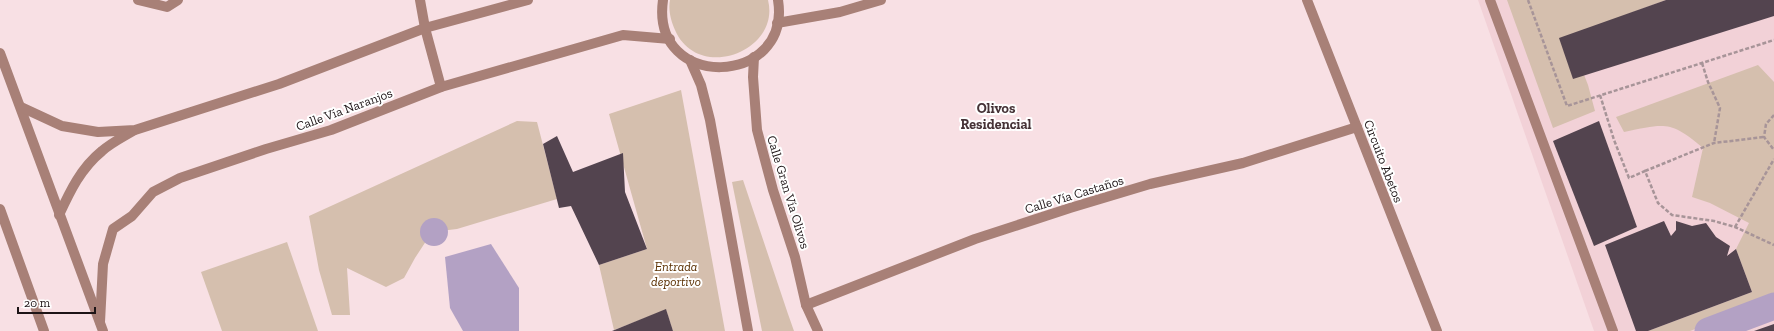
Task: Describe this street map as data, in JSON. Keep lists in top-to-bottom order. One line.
{"streets":{"street":["Calle Vía Naranjos","Circuito Abetos","Calle Gran Vía Olivos","Calle Vía Castaños"]},"crossings":[["Circuito Abetos","Calle Vía Castaños"],["Calle Gran Vía Olivos","Calle Vía Castaños"]],"districts":["Olivos Residencial"],"parks":["Entrada deportivo"],"scale_bar":"20 m"}
